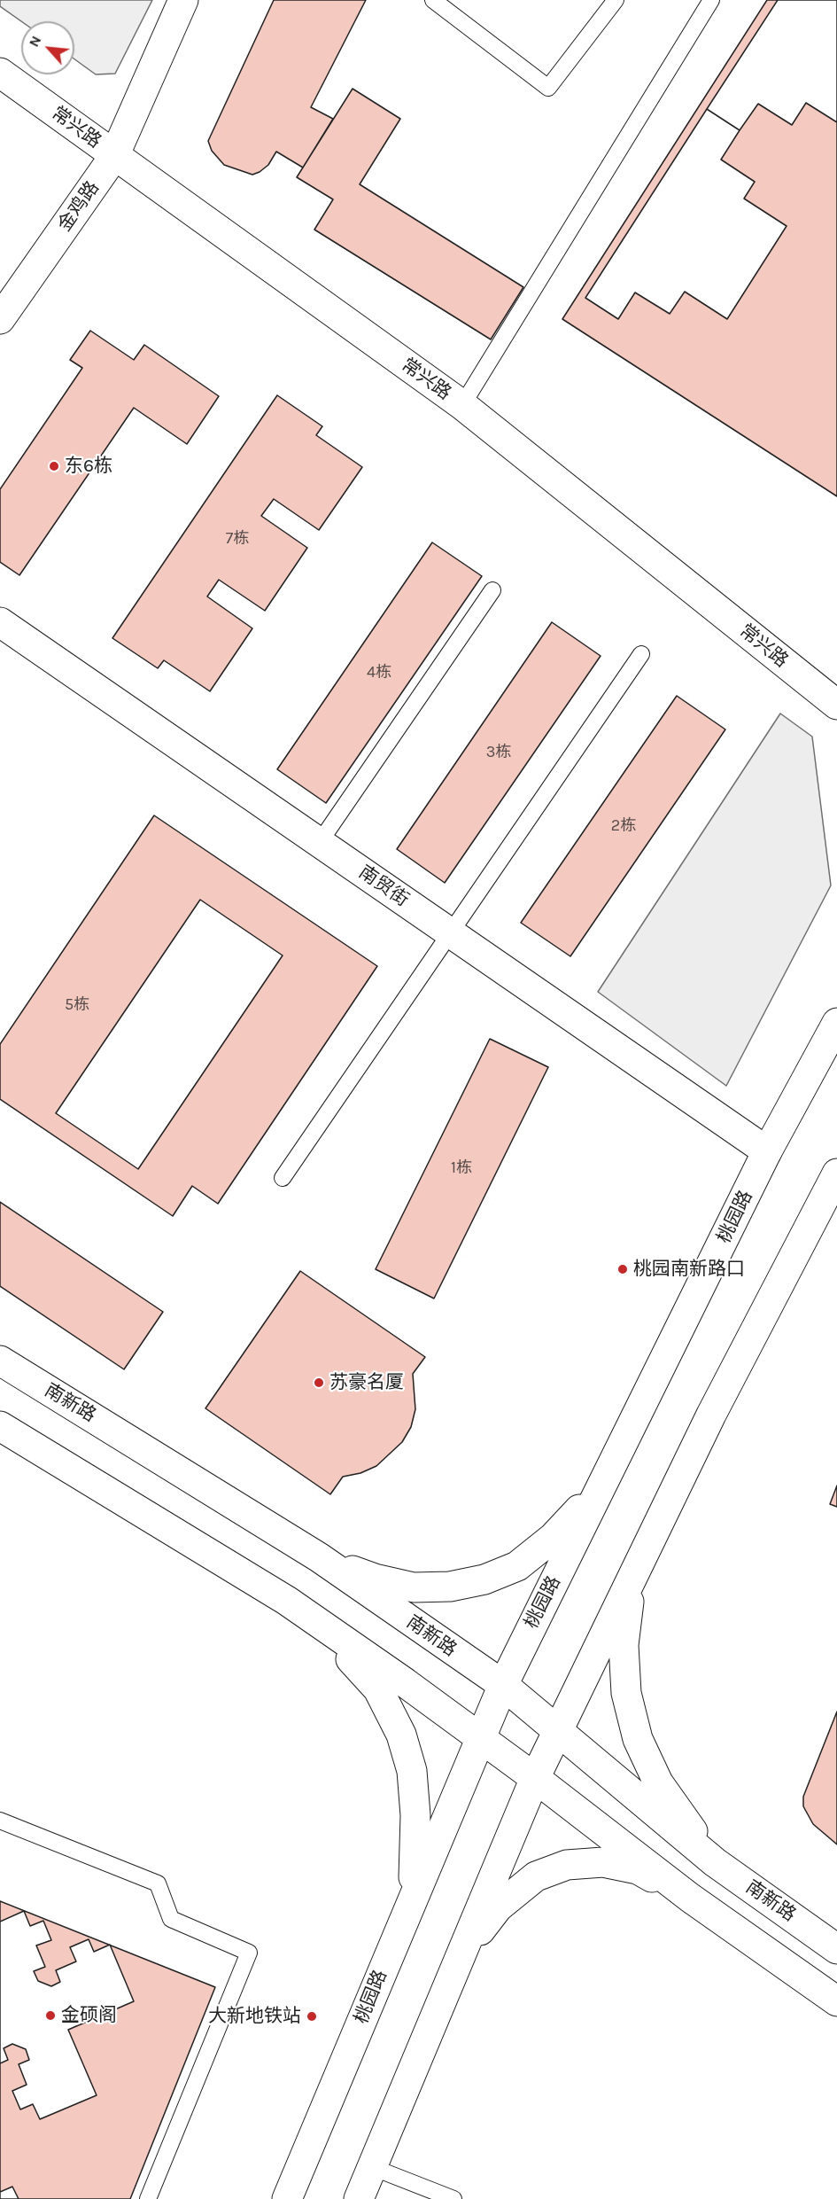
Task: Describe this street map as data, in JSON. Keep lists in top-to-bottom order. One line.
{"streets":{"main road":["常兴路","金鸡路","南贸街","桃园路","南新路"]},"crossings":[["常兴路","金鸡路"],["南贸街","桃园路"],["桃园路","南新路"]],"places":["东6栋","桃园南新路口","苏豪名厦","金硕阁","大新地铁站"],"house_numbers":["7栋","4栋","3栋","2栋","5栋","1栋"],"north":"top left"}
